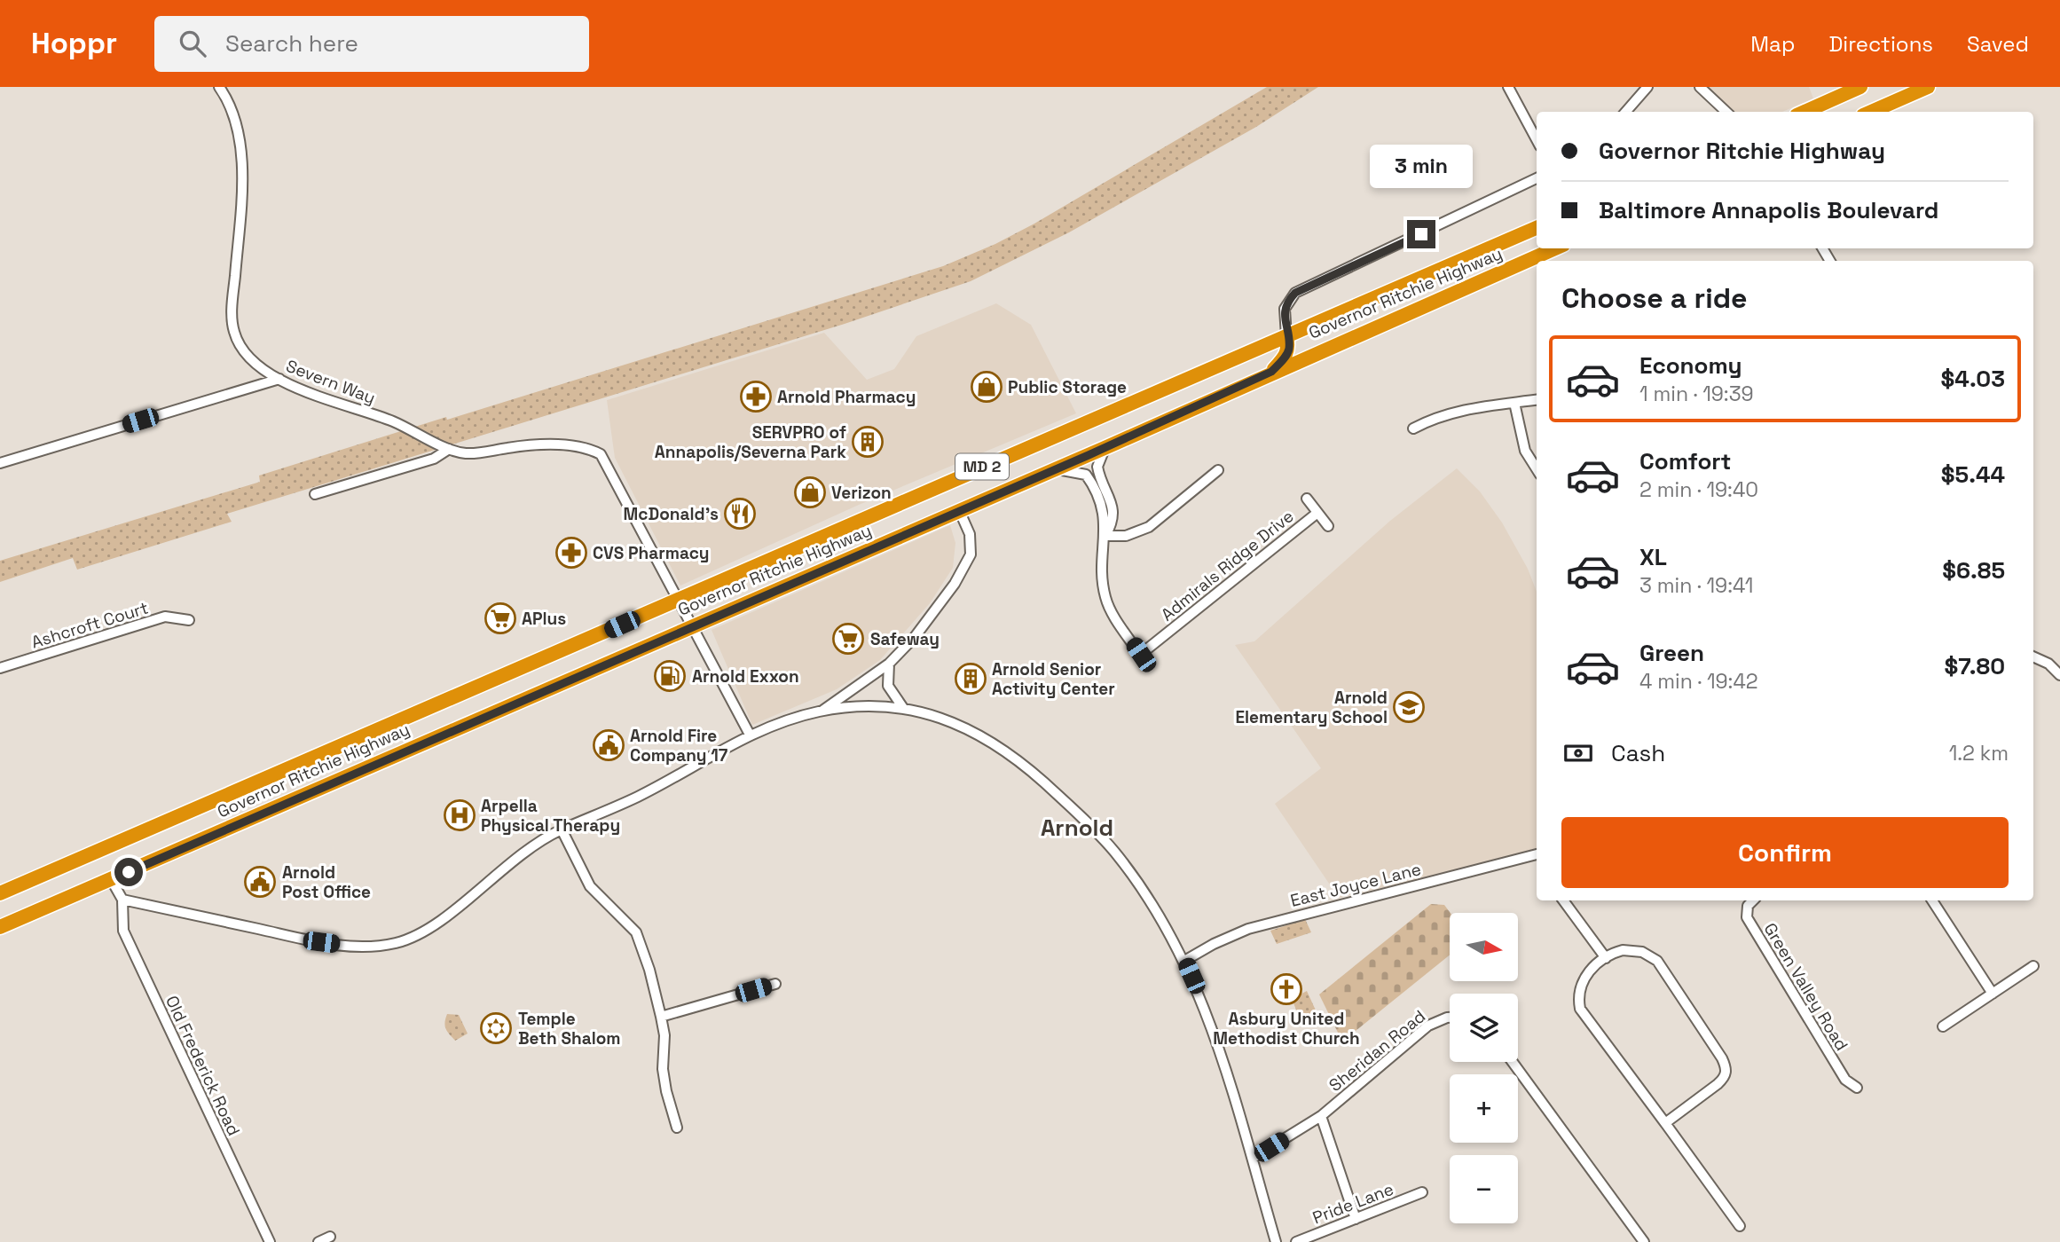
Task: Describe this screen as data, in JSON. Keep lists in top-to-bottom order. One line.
{"streets":{"highway":["Governor Ritchie Highway","MD 2"],"street":["Severn Way","Admirals Ridge Drive","Ashcroft Court","East Joyce Lane","Green Valley Road","Sheridan Road","Old Frederick Road","Pride Lane"]},"crossings":[["Governor Ritchie Highway","Severn Way"],["Governor Ritchie Highway","Admirals Ridge Drive"]],"districts":["Arnold"],"places":{"shop":["Public Storage","Verizon"],"pharmacy":["Arnold Pharmacy","CVS Pharmacy"],"building":["SERVPRO of Annapolis/Severna Park","Arnold Senior Activity Center"],"restaurant":["McDonald's"],"supermarket":["APlus","Safeway"],"fuel station":["Arnold Exxon"],"school or university":["Arnold Elementary School"],"public building":["Arnold Fire Company 17","Arnold Post Office"],"hospital":["Arpella Physical Therapy"],"church":["Asbury United Methodist Church"],"synagogue":["Temple Beth Shalom"]},"north":"right","page":{"header":"Hoppr","search":"Search here","nav":["Map","Directions","Saved"],"banner":["Governor Ritchie Highway","Baltimore Annapolis Boulevard"],"bubble":"3 min","heading":"Choose a ride","list":[{"name":"Economy","note":"1 min · 19:39","value":"$4.03"},{"name":"Comfort","note":"2 min · 19:40","value":"$5.44"},{"name":"XL","note":"3 min · 19:41","value":"$6.85"},{"name":"Green","note":"4 min · 19:42","value":"$7.80"}],"pay":["Cash","1.2 km"],"buttons":"Confirm","map_buttons":["+","−"]}}
